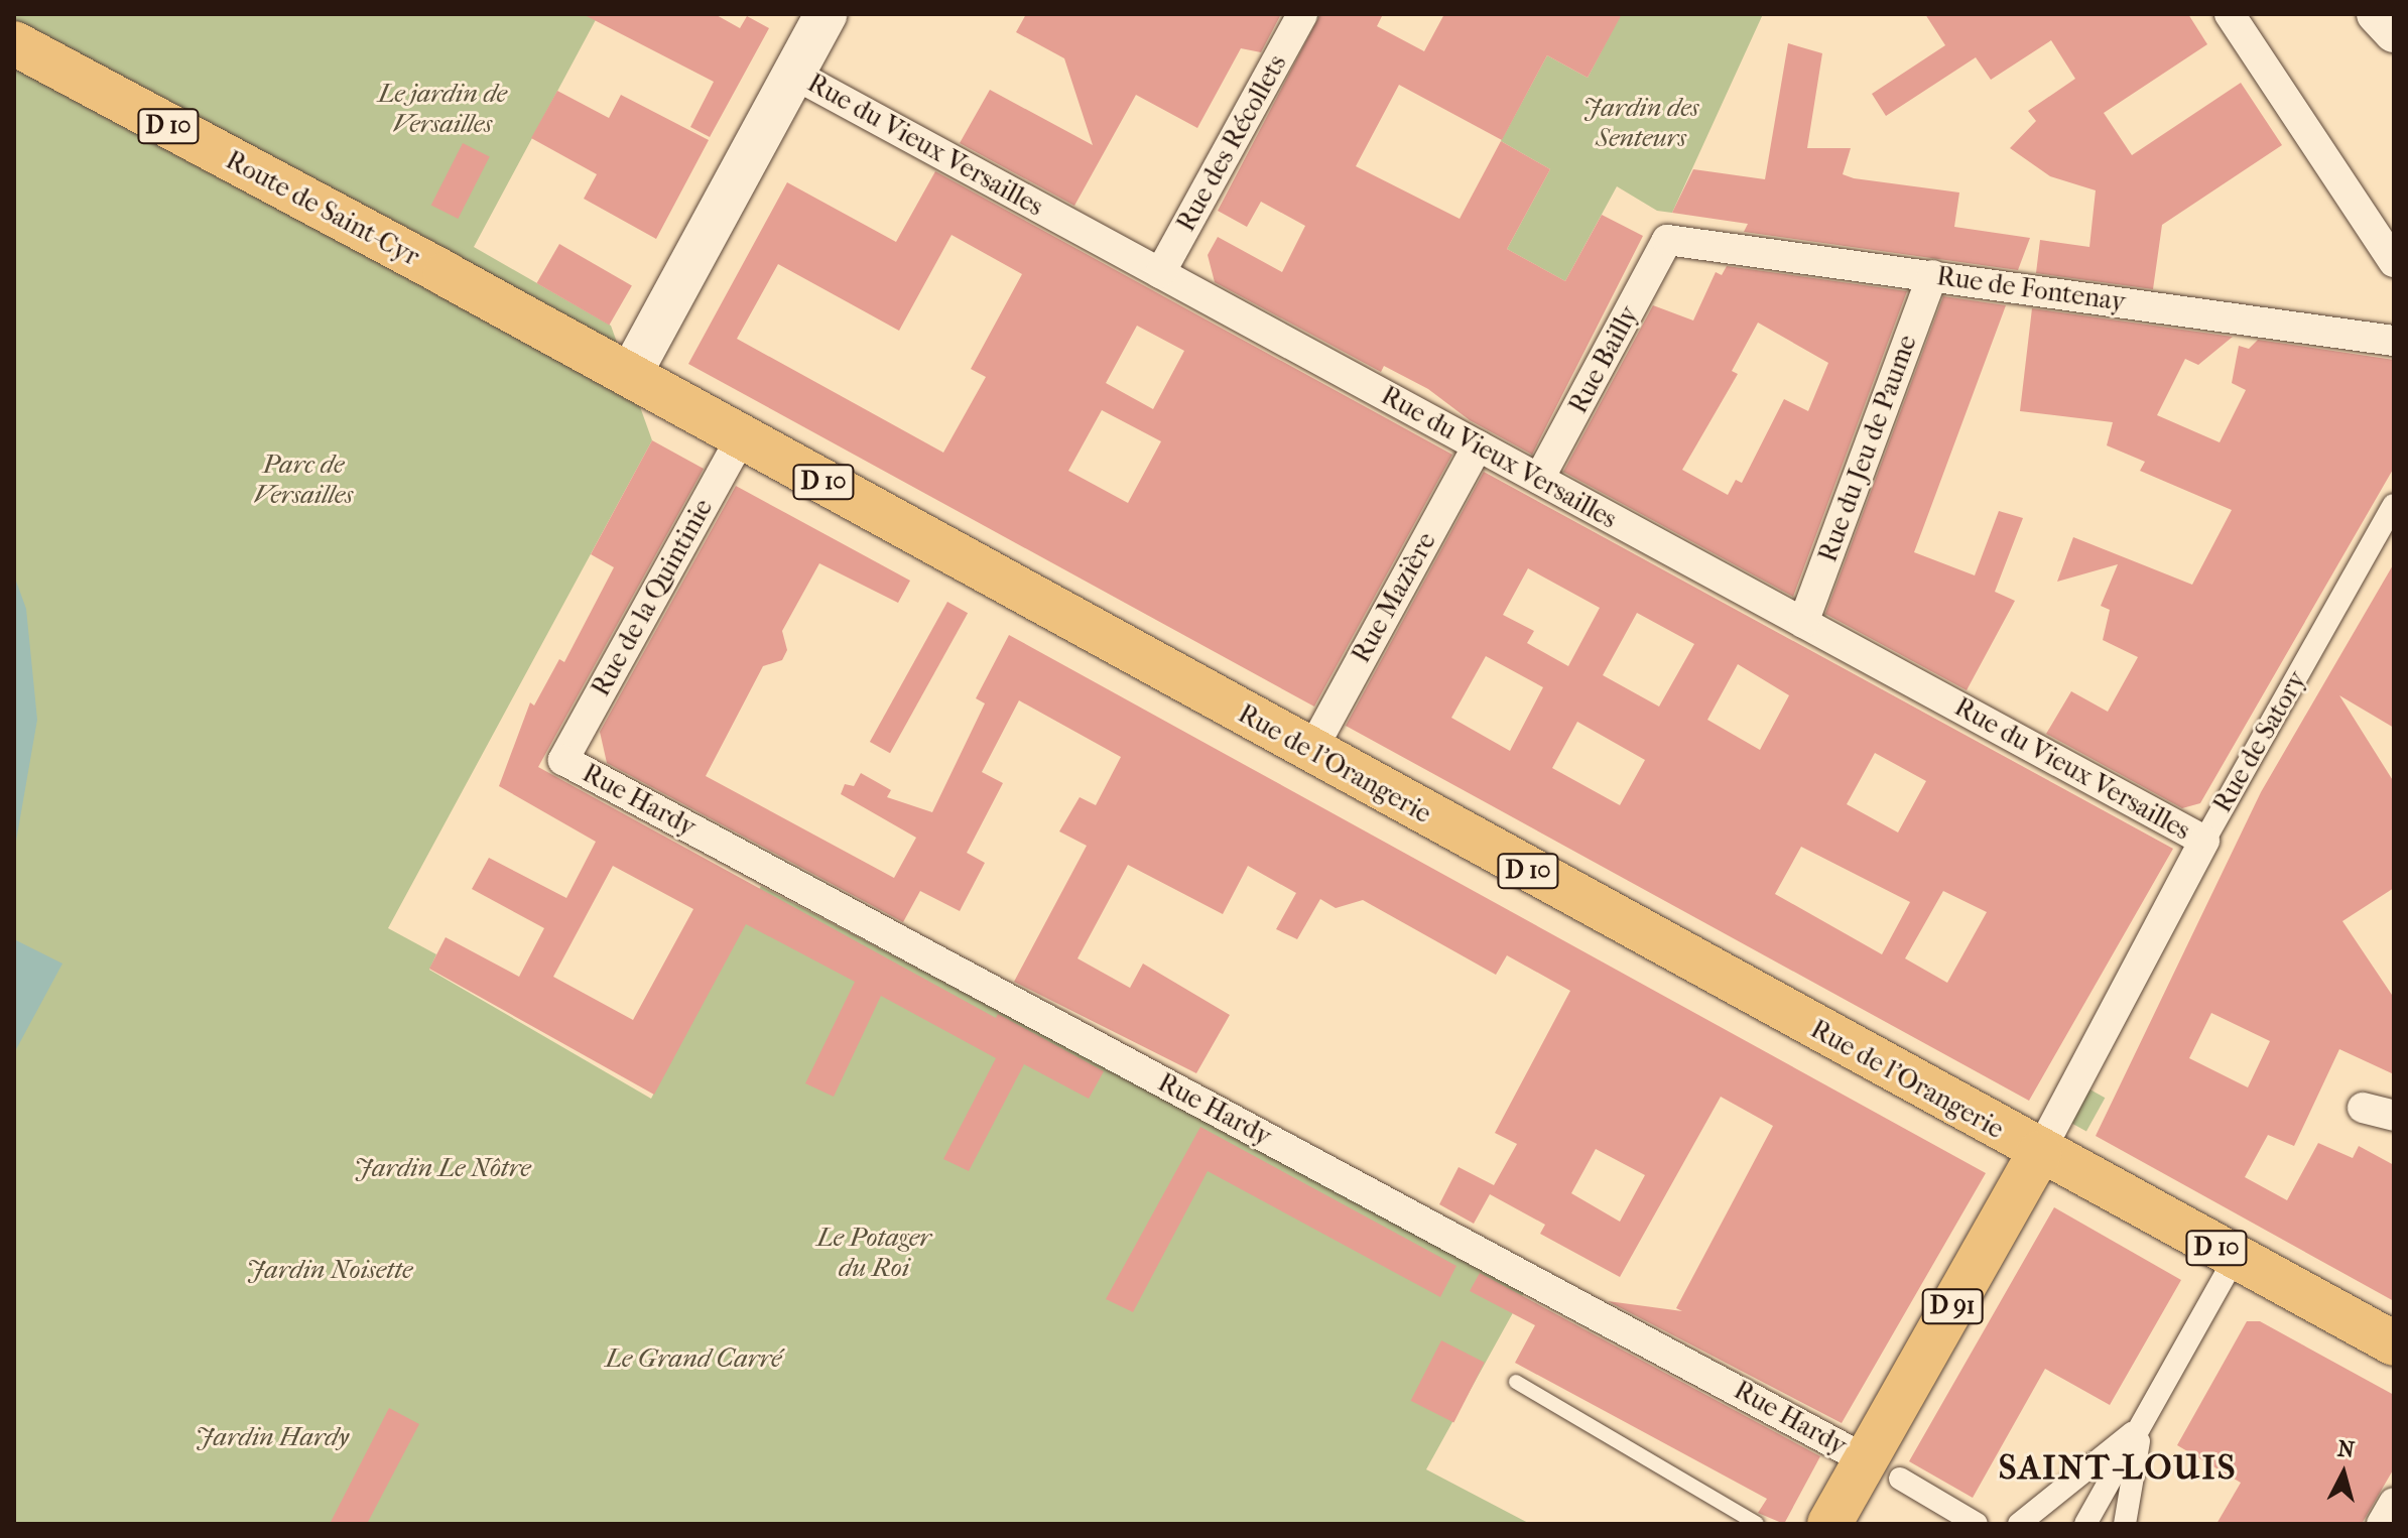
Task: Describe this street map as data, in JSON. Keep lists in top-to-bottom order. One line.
{"streets":{"main road":["D 10","Route de Saint-Cyr","Rue de l'Orangerie","D 91"],"street":["Rue des Récollets","Rue du Vieux Versailles","Rue de Fontenay","Rue Bailly","Rue du Jeu de Paume","Rue de la Quintinie","Rue Mazière","Rue de Satory","Rue Hardy"]},"crossings":[["D 10","Rue de Satory"],["D 10","Rue de l'Orangerie"],["D 10","D 91"],["Rue des Récollets","Rue du Vieux Versailles"],["Rue du Vieux Versailles","Rue Bailly"],["Rue du Vieux Versailles","Rue du Jeu de Paume"],["Rue du Vieux Versailles","Rue Mazière"],["Rue du Vieux Versailles","Rue de Satory"],["Route de Saint-Cyr","Rue de l'Orangerie"],["Rue de Fontenay","Rue Bailly"],["Rue de Fontenay","Rue du Jeu de Paume"],["Rue de la Quintinie","Rue de l'Orangerie"],["Rue de la Quintinie","Rue Hardy"],["Rue Mazière","Rue de l'Orangerie"],["Rue de Satory","Rue de l'Orangerie"],["Rue de Satory","D 91"],["Rue de l'Orangerie","D 91"],["Rue Hardy","D 91"]],"districts":["SAINT-LOUIS"],"parks":["Le jardin de Versailles","Jardin des Senteurs","Parc de Versailles","Jardin Le Nôtre","Le Potager du Roi","Jardin Noisette","Le Grand Carré","Jardin Hardy"],"north":"top"}
